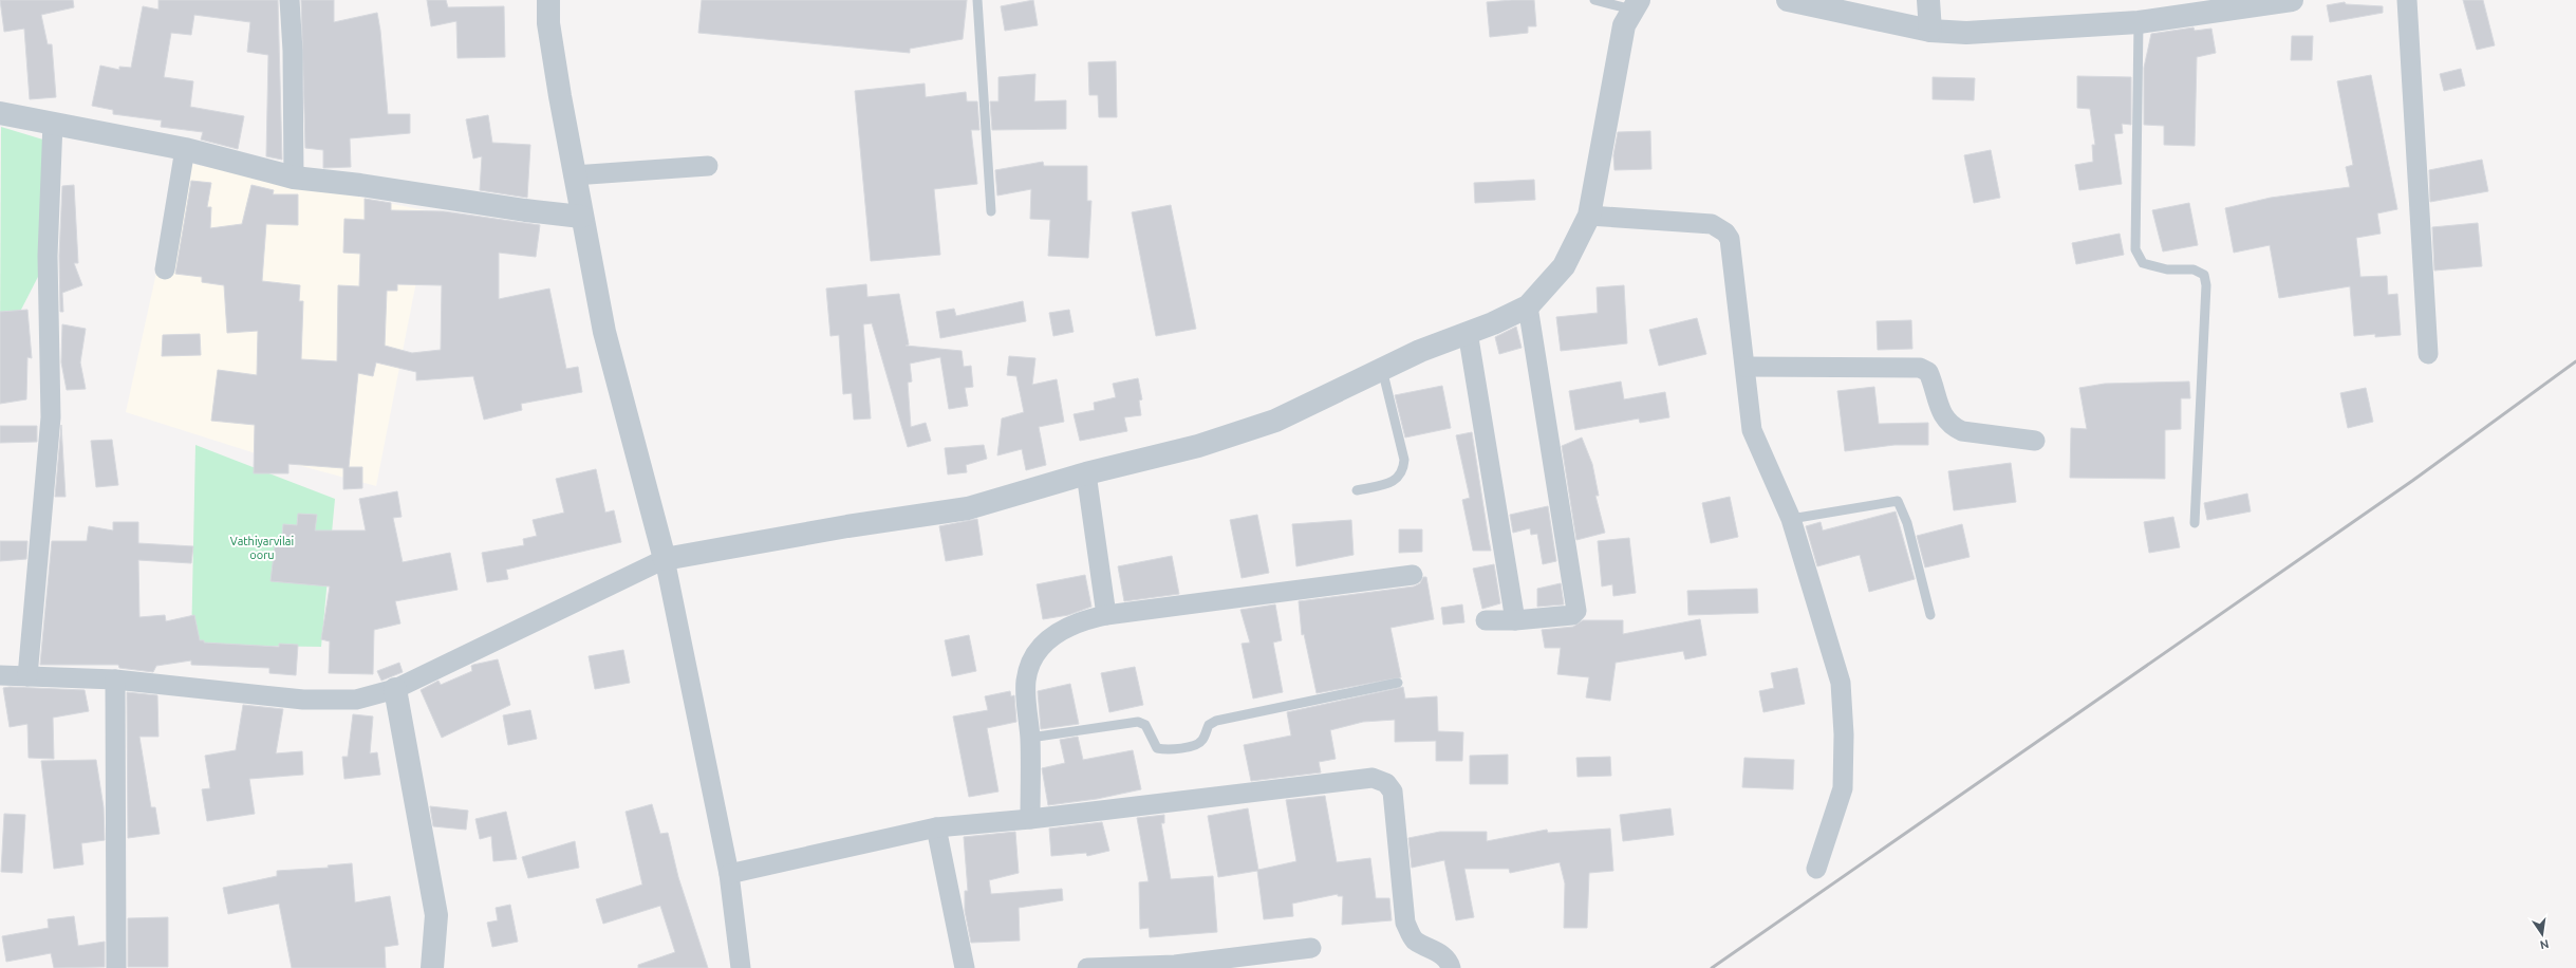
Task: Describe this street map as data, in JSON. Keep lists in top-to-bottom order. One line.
{"parks":["Vathiyarvilai ooru"],"north":"bottom"}
